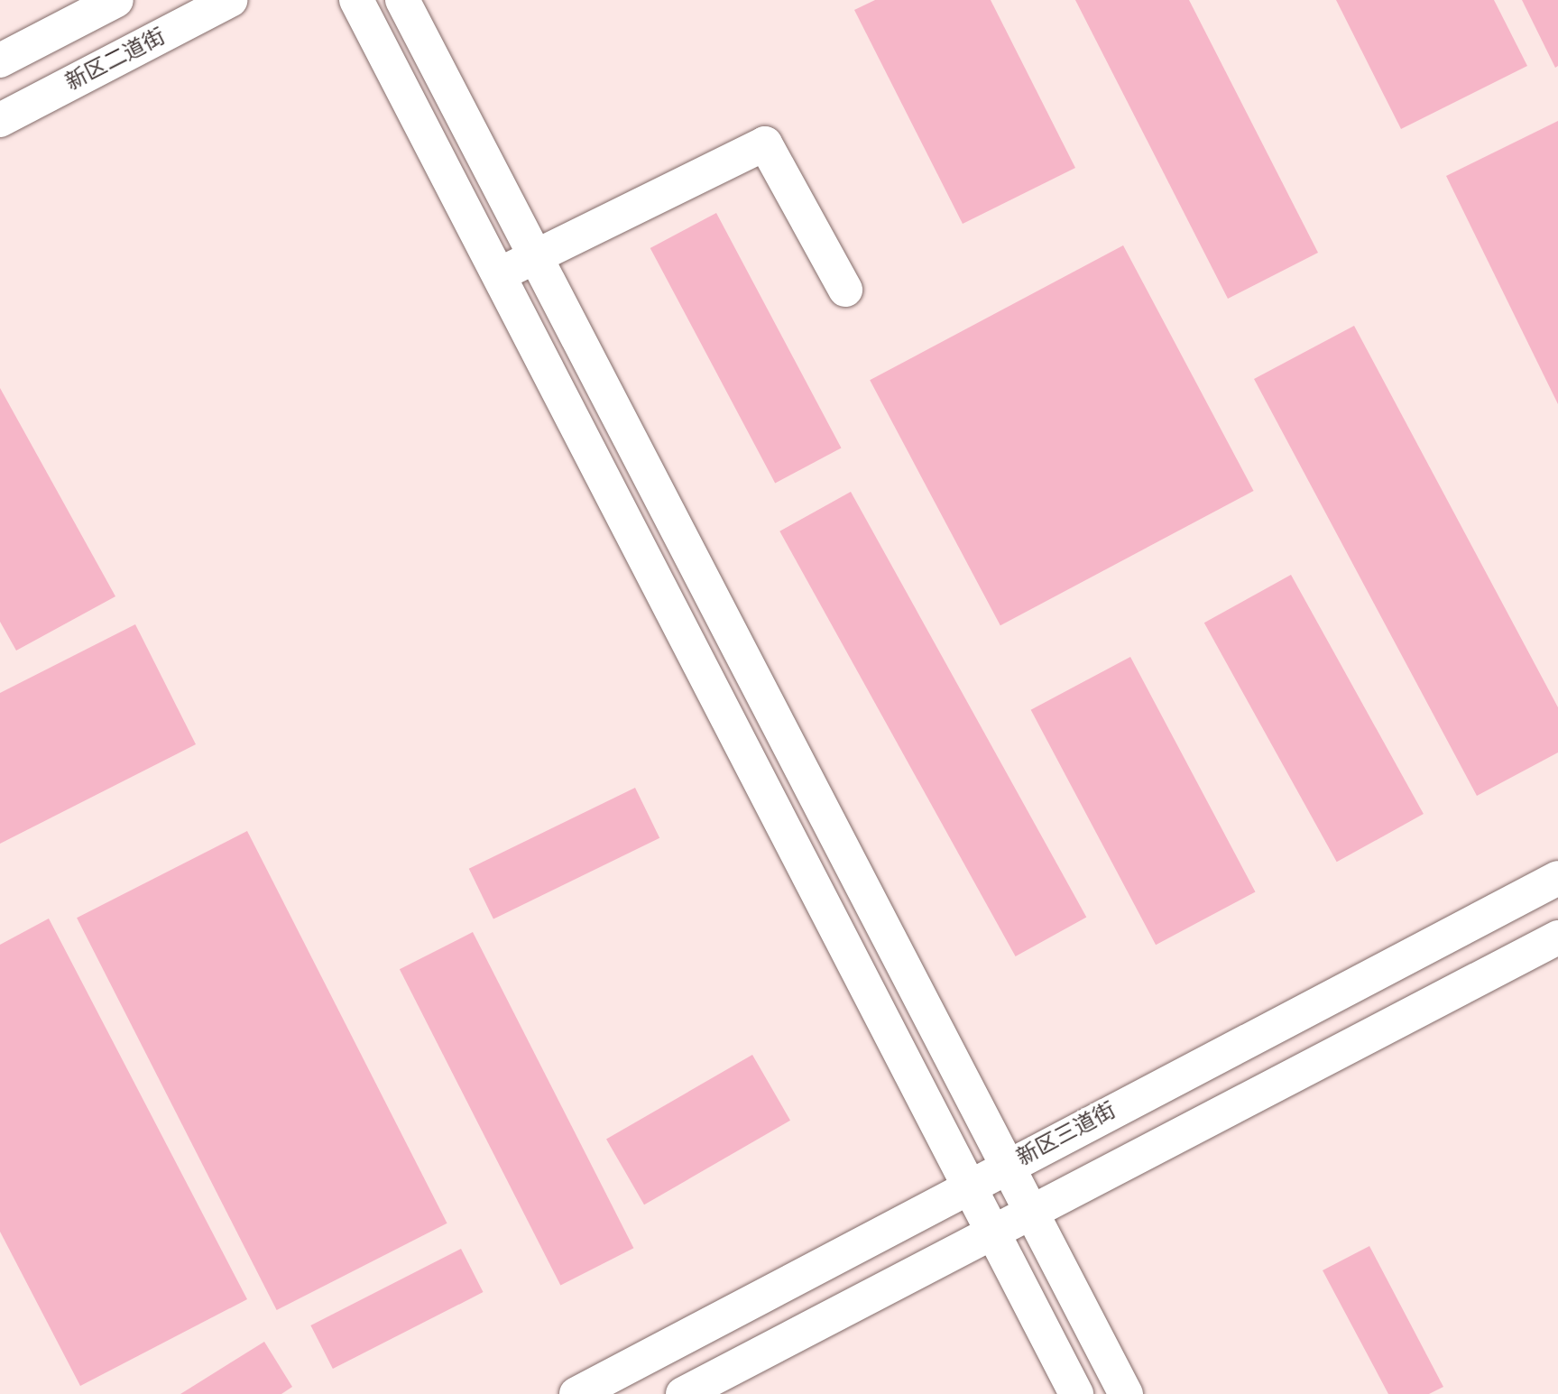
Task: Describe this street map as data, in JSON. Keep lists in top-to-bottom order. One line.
{"streets":{"street":["新区二道街","新区三道街"]}}
